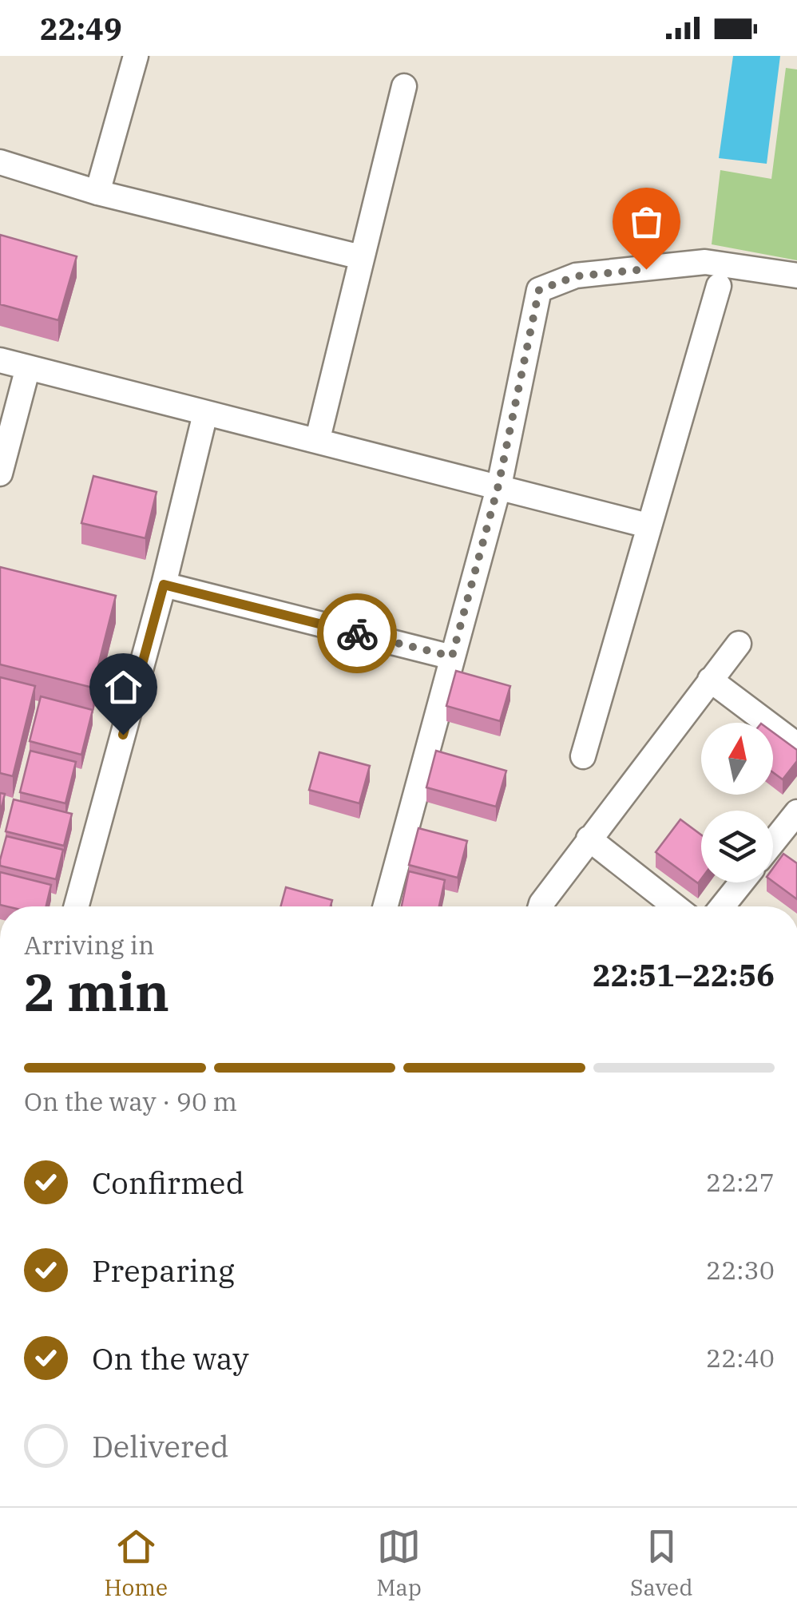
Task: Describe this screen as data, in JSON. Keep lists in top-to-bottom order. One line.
{"north":"top","page":{"status":"22:49","heading":["2 min","Arriving in","22:51–22:56"],"bar":"On the way · 90 m","list":[["Confirmed","22:27"],["Preparing","22:30"],["On the way","22:40"],"Delivered"],"tabs":["Home","Map","Saved"]}}
